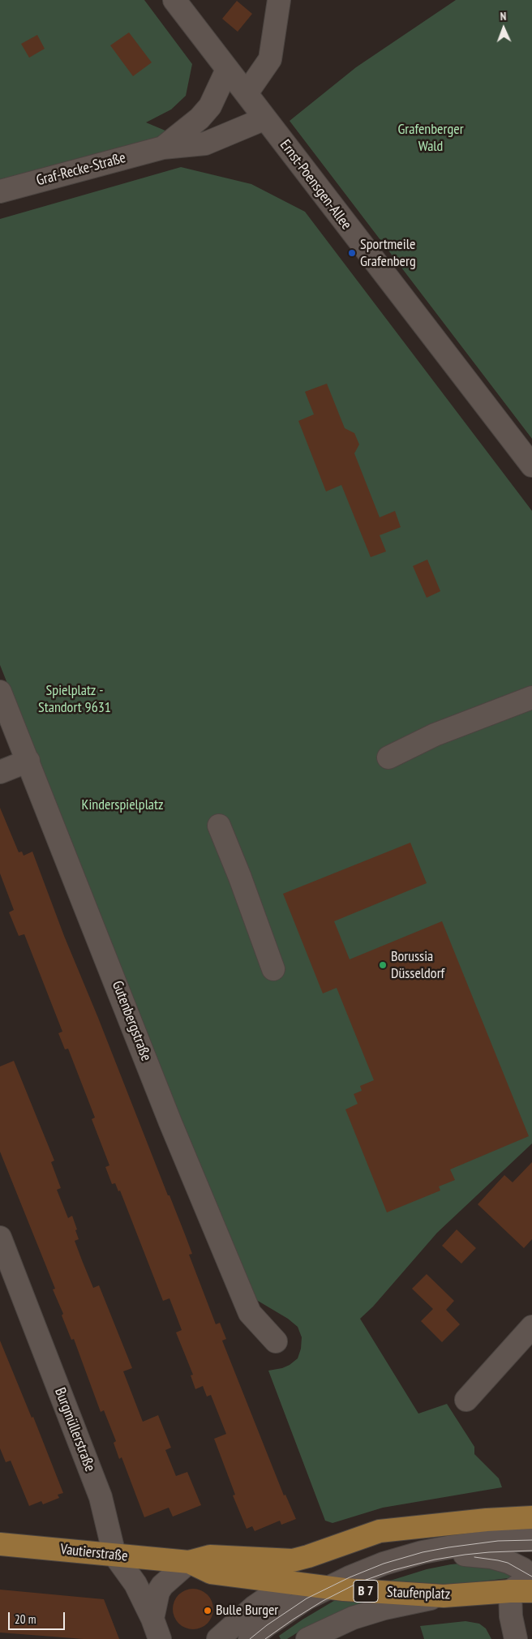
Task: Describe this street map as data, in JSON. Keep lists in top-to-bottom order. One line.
{"streets":{"main road":["Vautierstraße","B 7","Staufenplatz"],"street":["Graf-Recke-Straße","Ernst-Poensgen-Allee","Gutenbergstraße","Burgmüllerstraße"]},"crossings":[["Graf-Recke-Straße","Ernst-Poensgen-Allee"],["Burgmüllerstraße","Vautierstraße"],["Vautierstraße","B 7"],["Vautierstraße","Staufenplatz"],["B 7","Staufenplatz"]],"parks":["Grafenberger Wald","Spielplatz - Standort 9631","Kinderspielplatz"],"places":["Sportmeile Grafenberg","Borussia Düsseldorf","Bulle Burger"],"scale_bar":"20 m","north":"top"}
